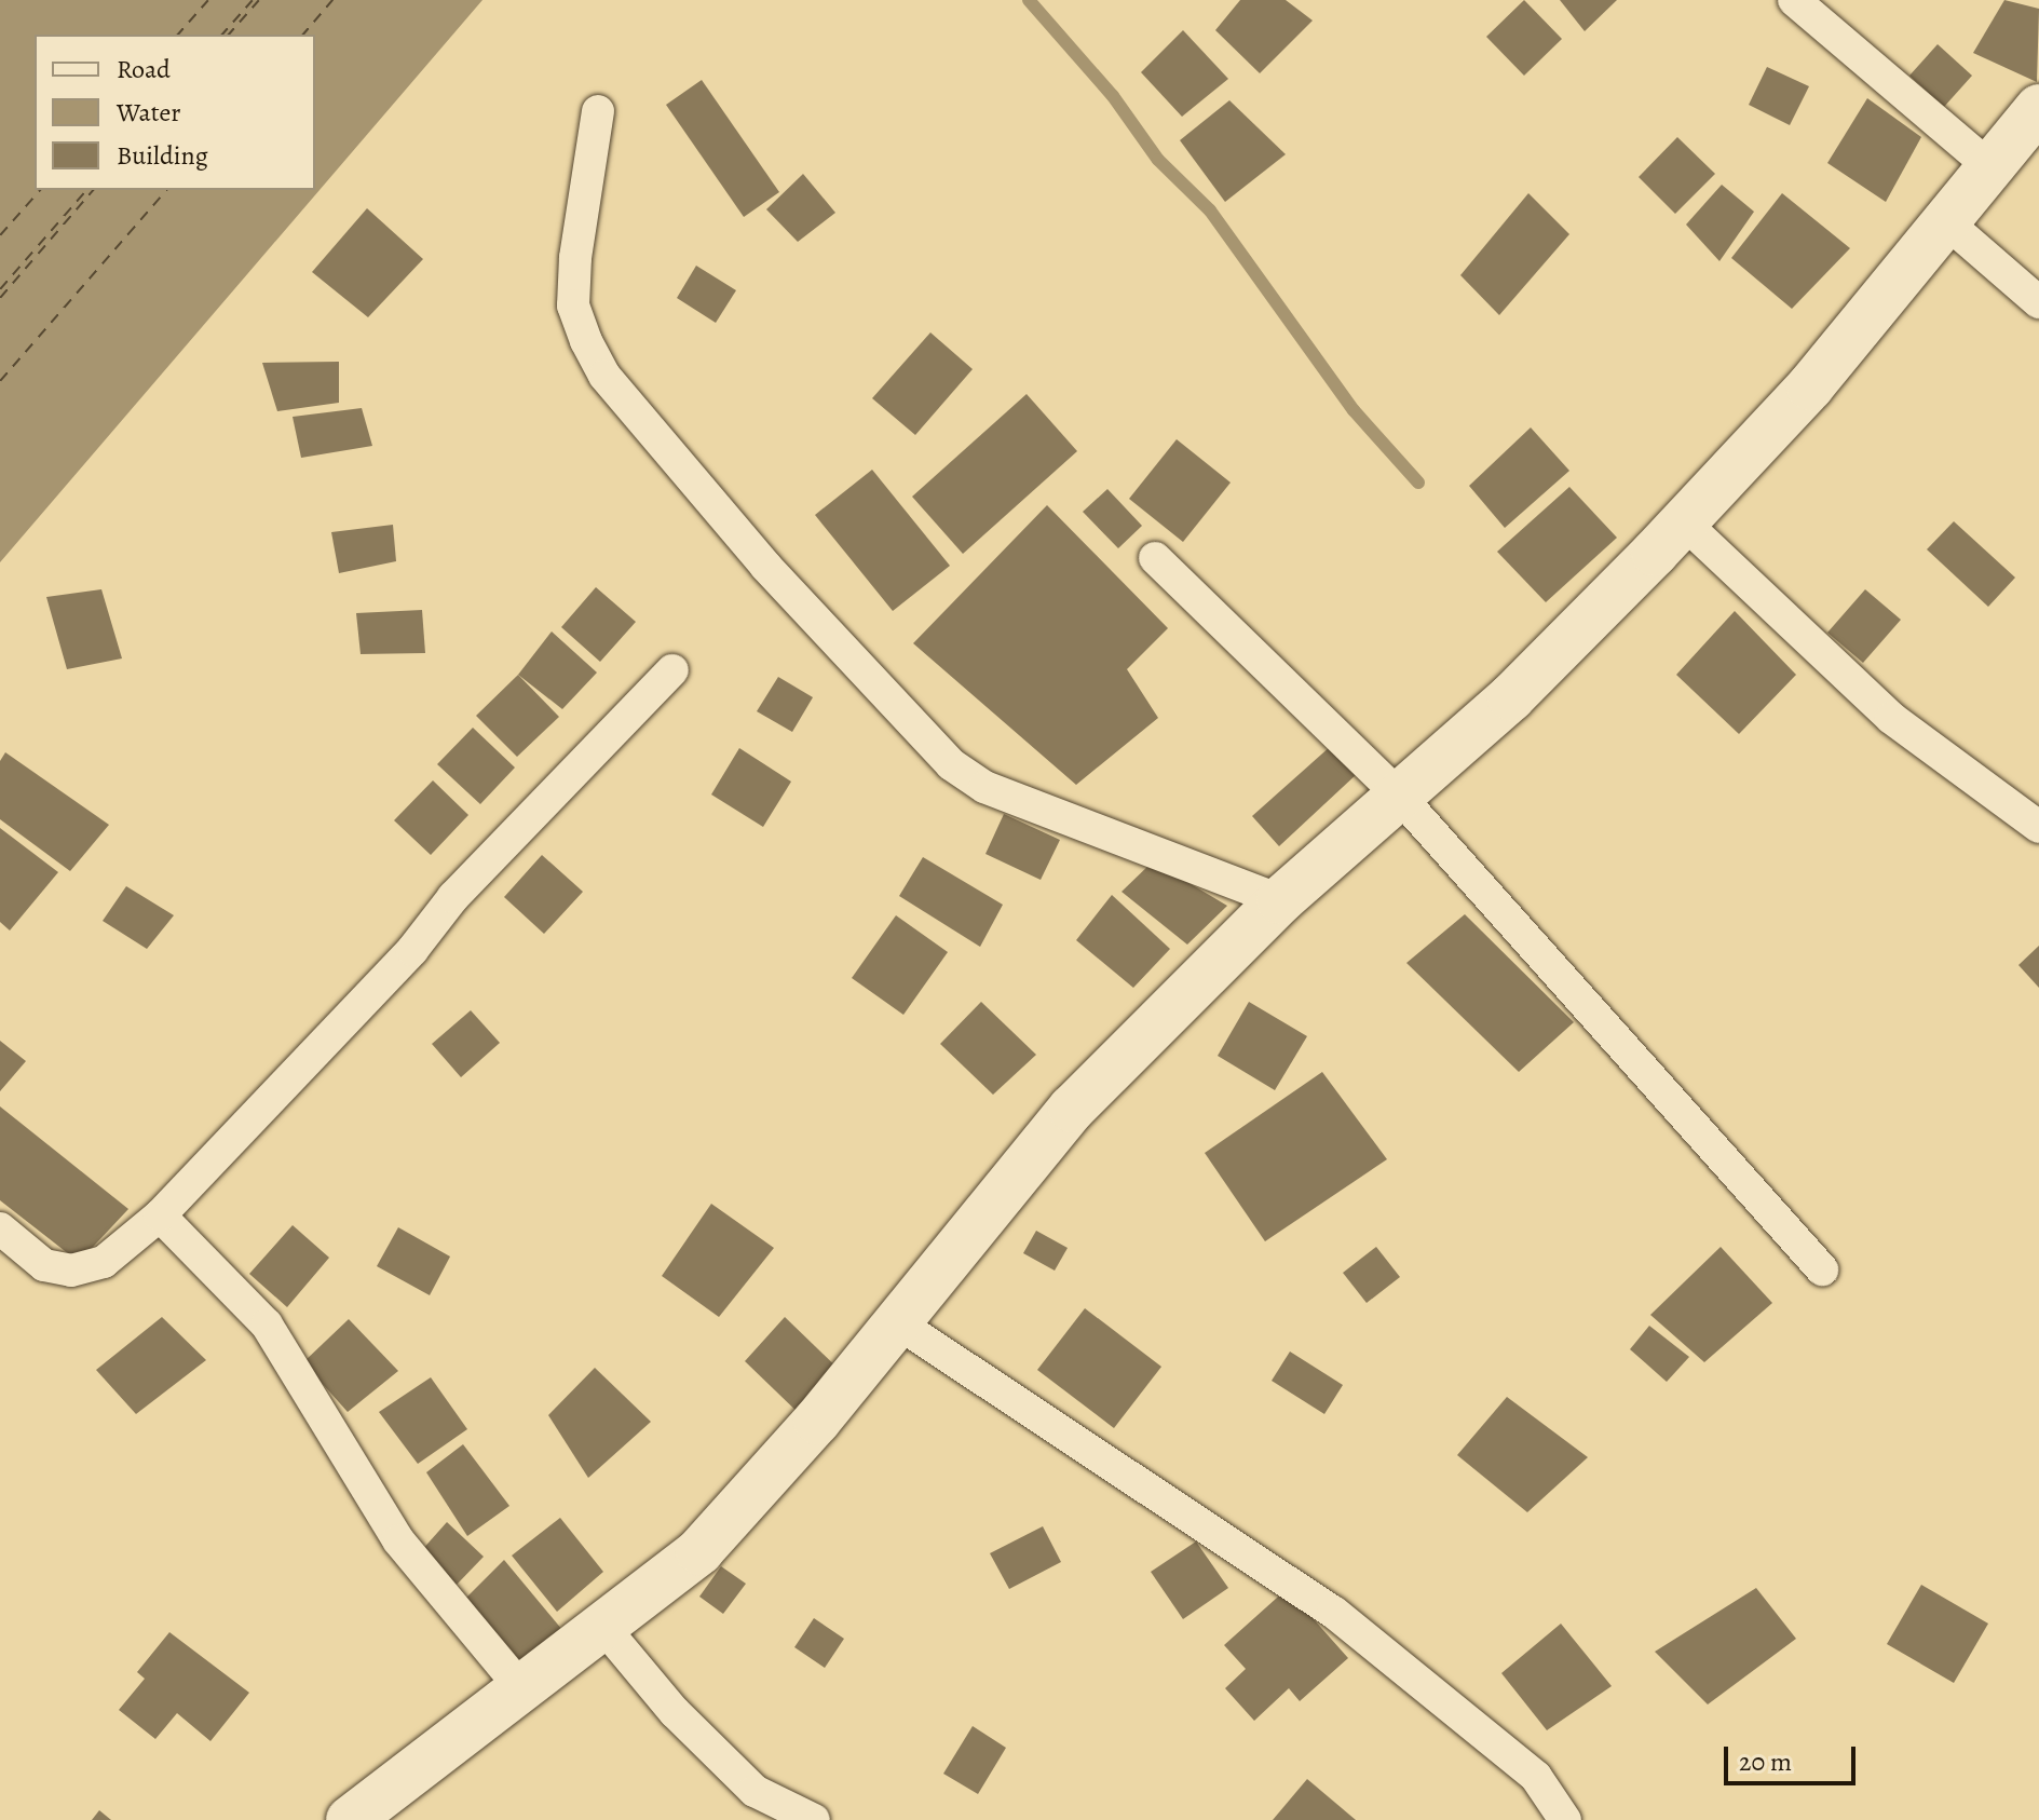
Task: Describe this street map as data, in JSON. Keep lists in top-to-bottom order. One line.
{"legend":["Road","Water","Building"],"scale_bar":"20 m"}
